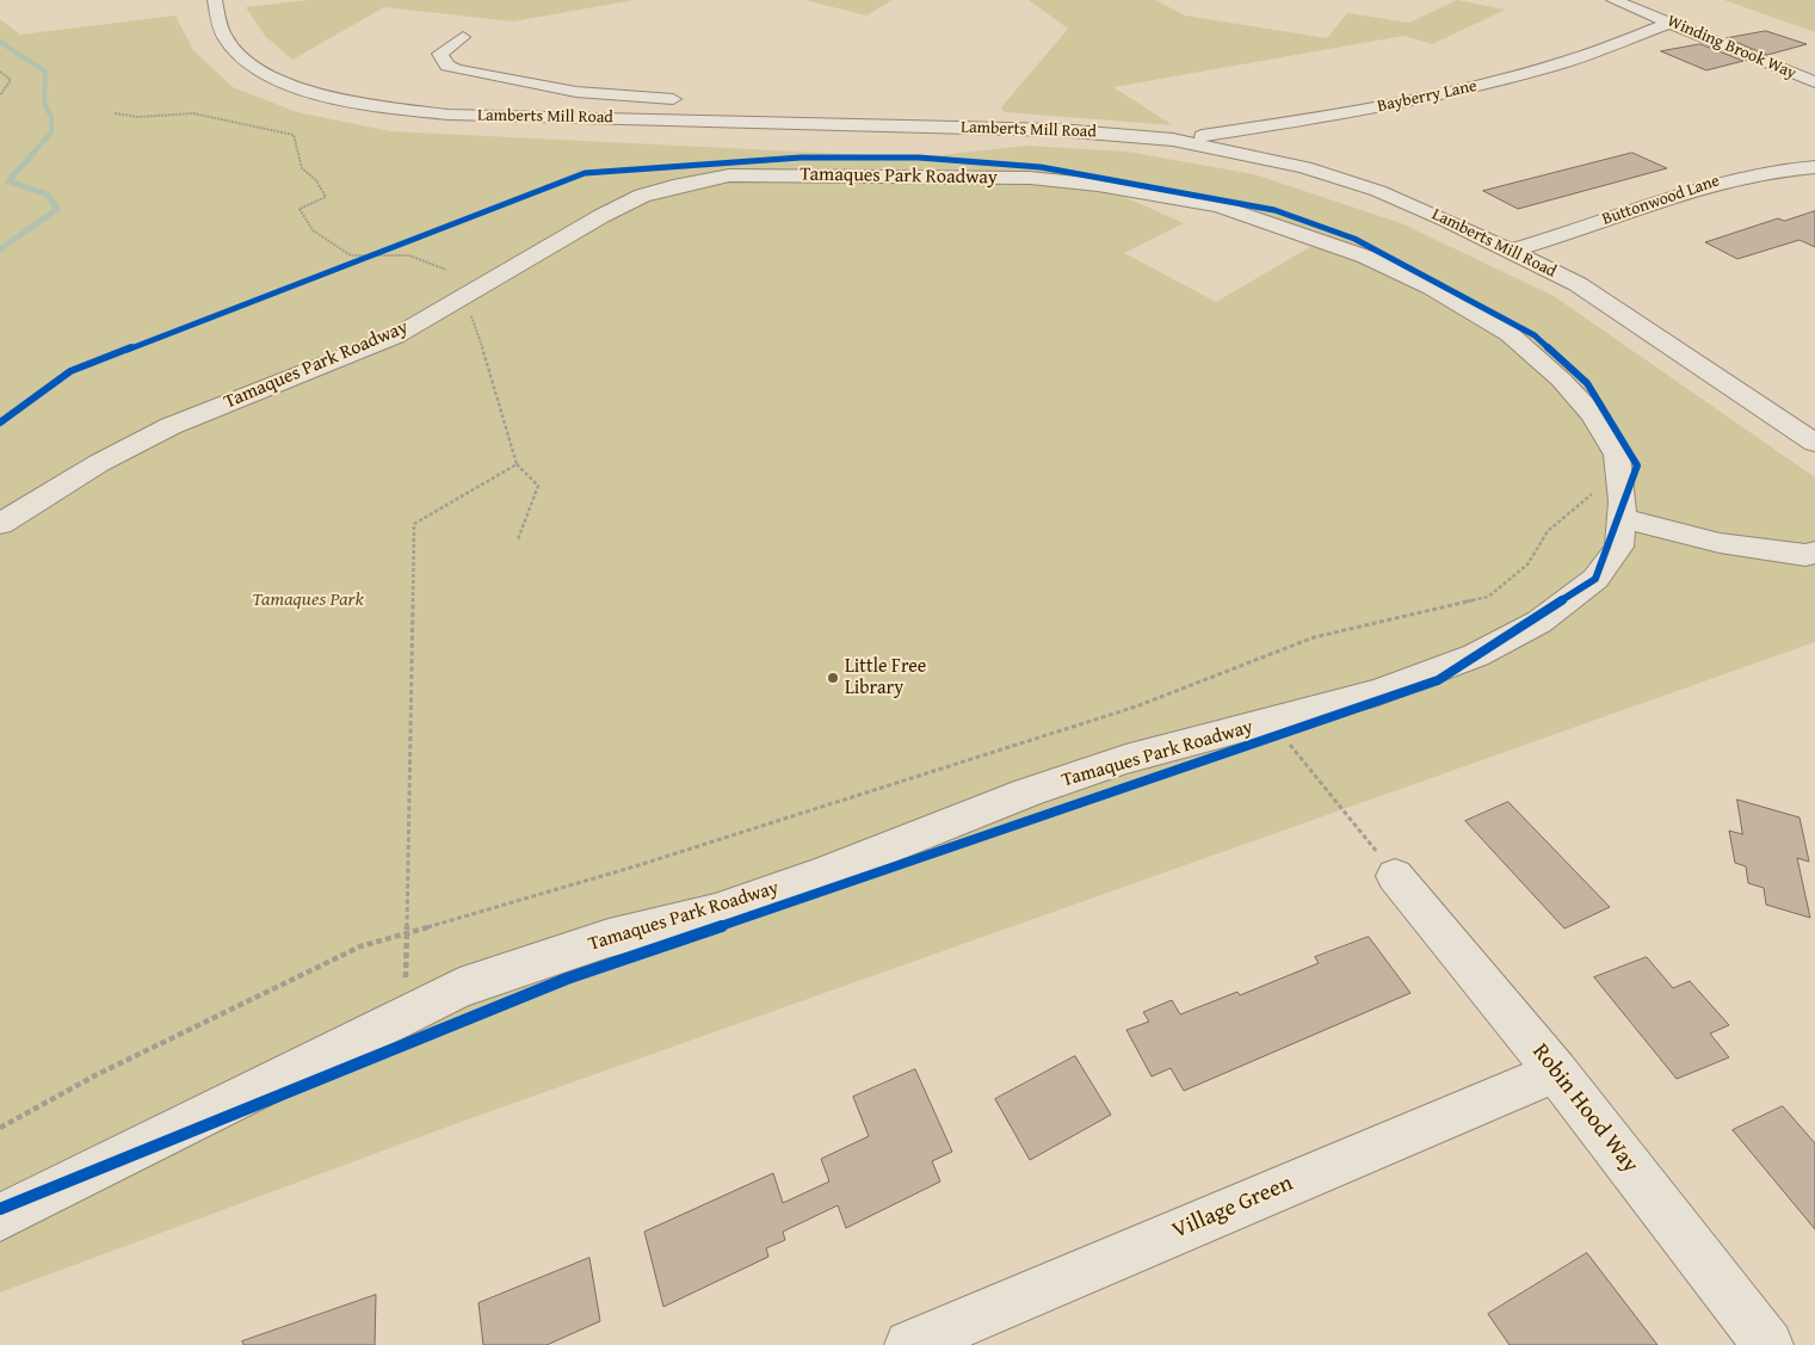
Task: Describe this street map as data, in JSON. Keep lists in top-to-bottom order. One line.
{"streets":{"street":["Winding Brook Way","Bayberry Lane","Lamberts Mill Road","Tamaques Park Roadway","Buttonwood Lane","Robin Hood Way","Village Green"]},"crossings":[["Winding Brook Way","Bayberry Lane"],["Bayberry Lane","Lamberts Mill Road"],["Lamberts Mill Road","Buttonwood Lane"],["Robin Hood Way","Village Green"]],"parks":["Tamaques Park"],"places":["Little Free Library"]}
